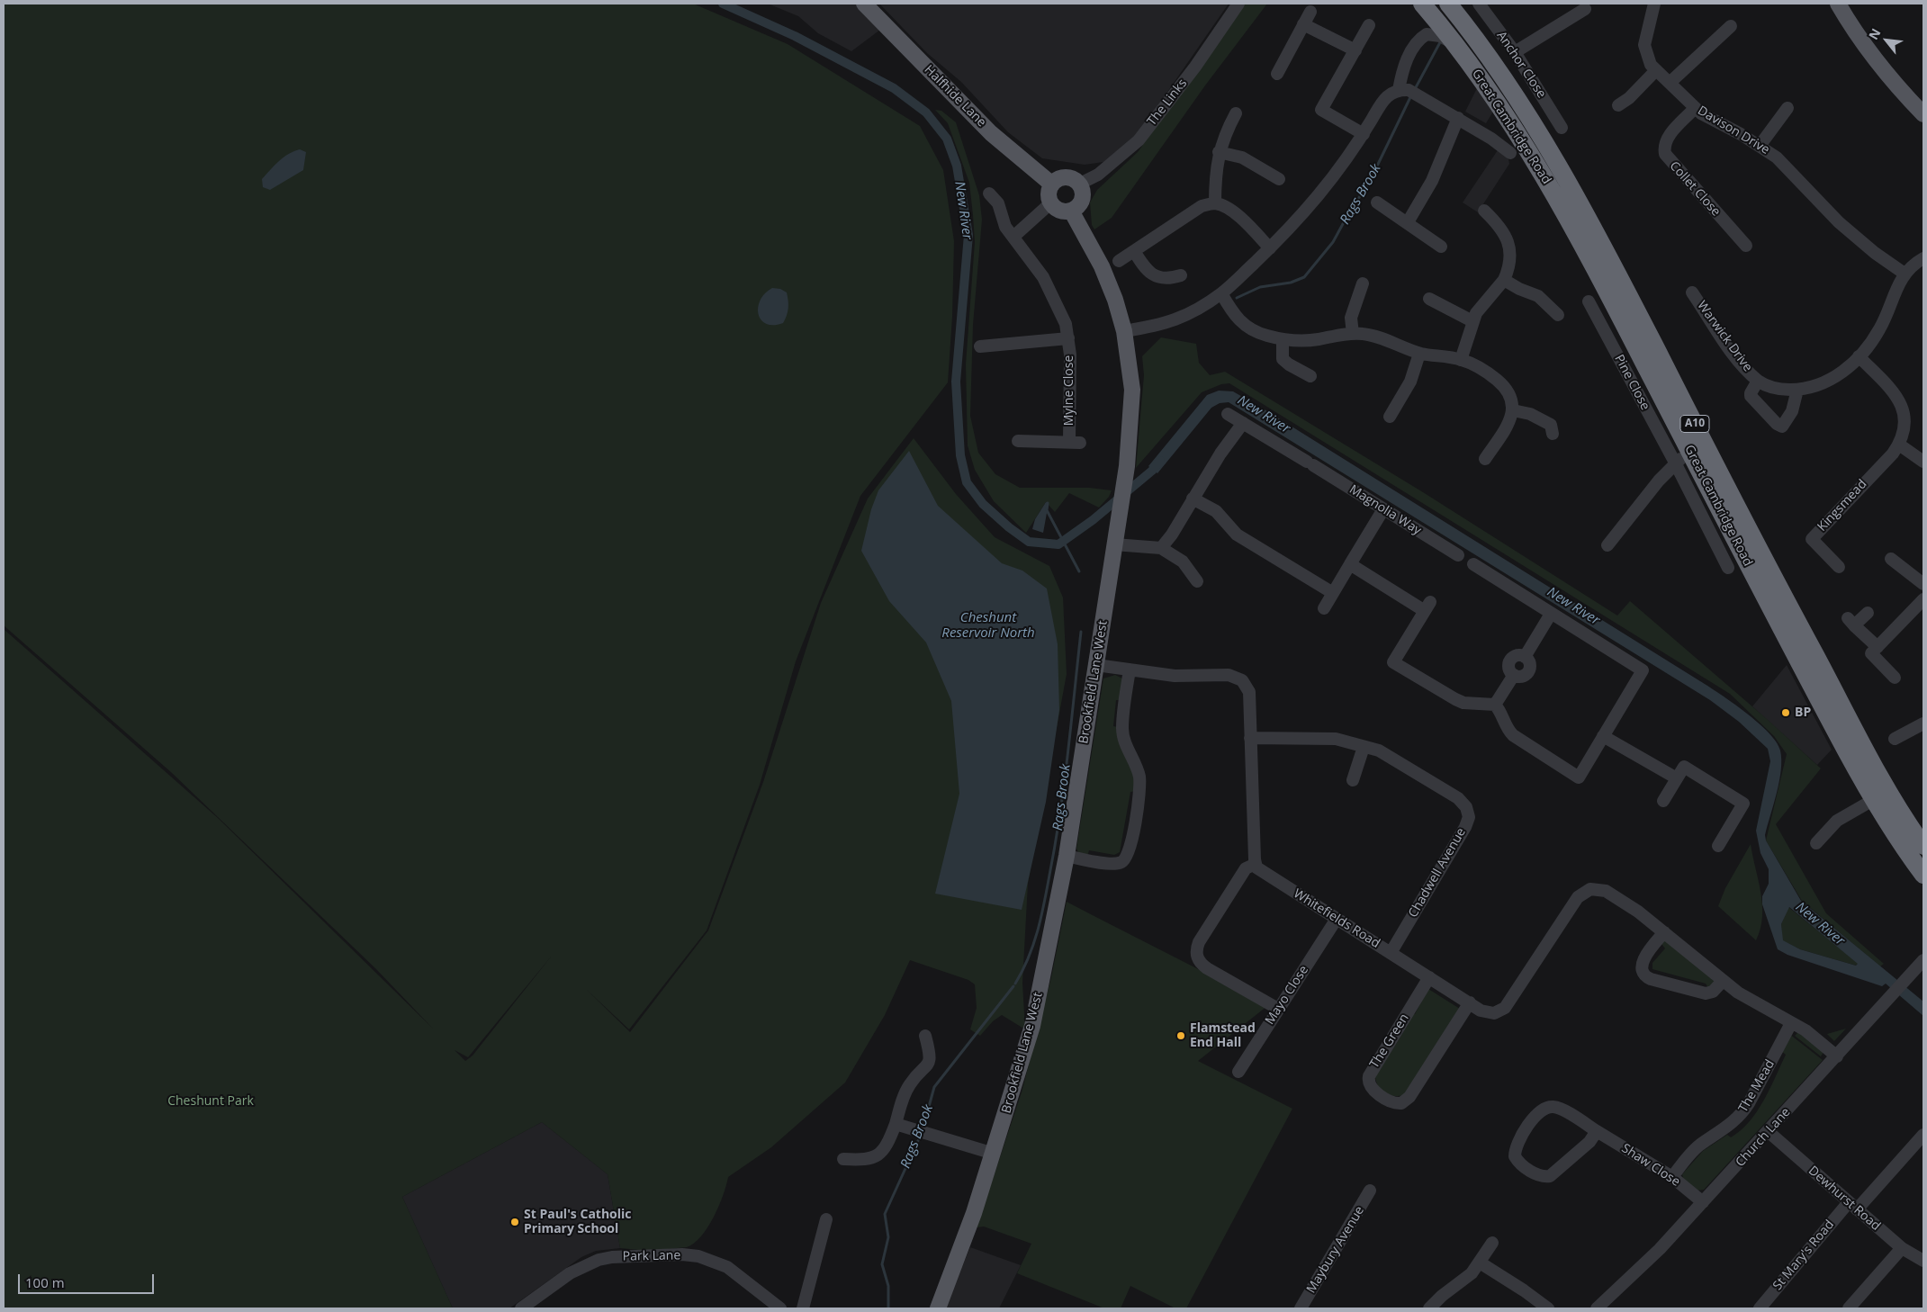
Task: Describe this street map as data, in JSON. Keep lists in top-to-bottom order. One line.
{"streets":{"highway":["Great Cambridge Road","A10"],"main road":["Halfhide Lane","Brookfield Lane West"],"street":["Anchor Close","The Links","Davison Drive","Collet Close","Warwick Drive","Pine Close","Mylne Close","Kingsmead","Magnolia Way","Chadwell Avenue","Whitefields Road","Mayo Close","The Green","The Mead","Church Lane","Shaw Close","Dewhurst Road","Maybury Avenue","St Mary's Road","Park Lane"]},"crossings":[["Halfhide Lane","The Links"],["Halfhide Lane","Brookfield Lane West"],["The Links","Brookfield Lane West"],["Davison Drive","Collet Close"],["Davison Drive","Warwick Drive"],["Warwick Drive","Kingsmead"],["Chadwell Avenue","Whitefields Road"],["Whitefields Road","Mayo Close"],["Whitefields Road","The Green"],["Whitefields Road","The Mead"],["Whitefields Road","Church Lane"],["The Mead","Shaw Close"],["Church Lane","Shaw Close"],["Church Lane","Dewhurst Road"],["Dewhurst Road","St Mary's Road"]],"water":["Rags Brook","New River","Cheshunt Reservoir North"],"parks":["Cheshunt Park"],"places":["BP","Flamstead End Hall","St Paul's Catholic Primary School"],"scale_bar":"100 m","north":"top left"}
